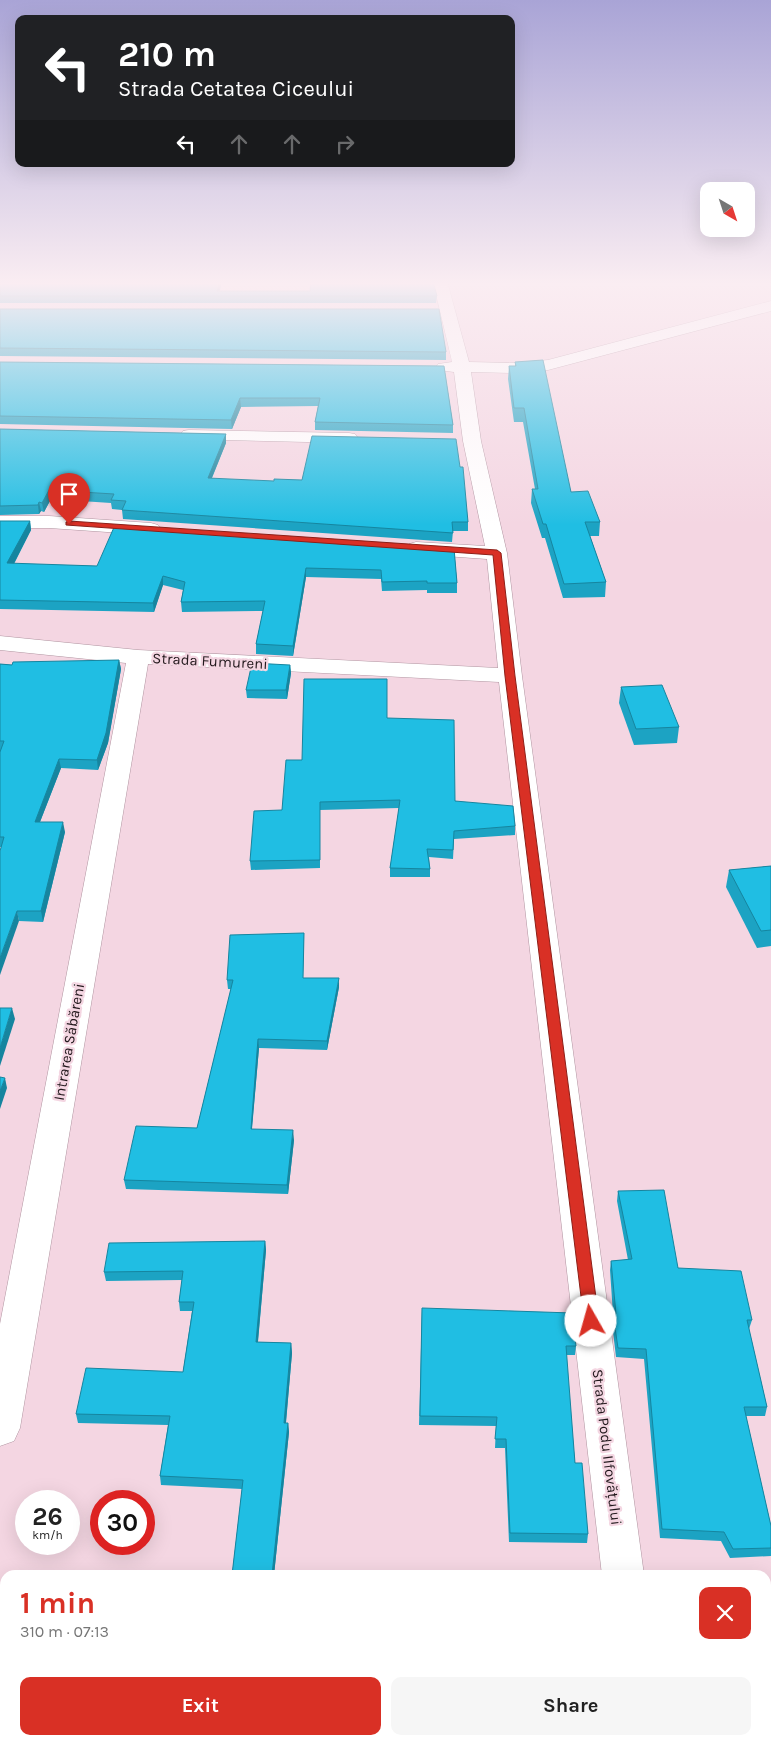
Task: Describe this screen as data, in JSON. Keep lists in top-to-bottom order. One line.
{"streets":{"street":["Strada Fumureni","Intrarea Săbăreni","Strada Podu Ilfovățului"]},"crossings":[["Strada Fumureni","Intrarea Săbăreni"],["Strada Fumureni","Strada Podu Ilfovățului"]],"north":"bottom right","page":{"turn":["210 m","Strada Cetatea Ciceului"],"speed":"26 km/h","limit":"30","heading":["1 min","310 m · 07:13"],"buttons":["Exit","Share"]}}
